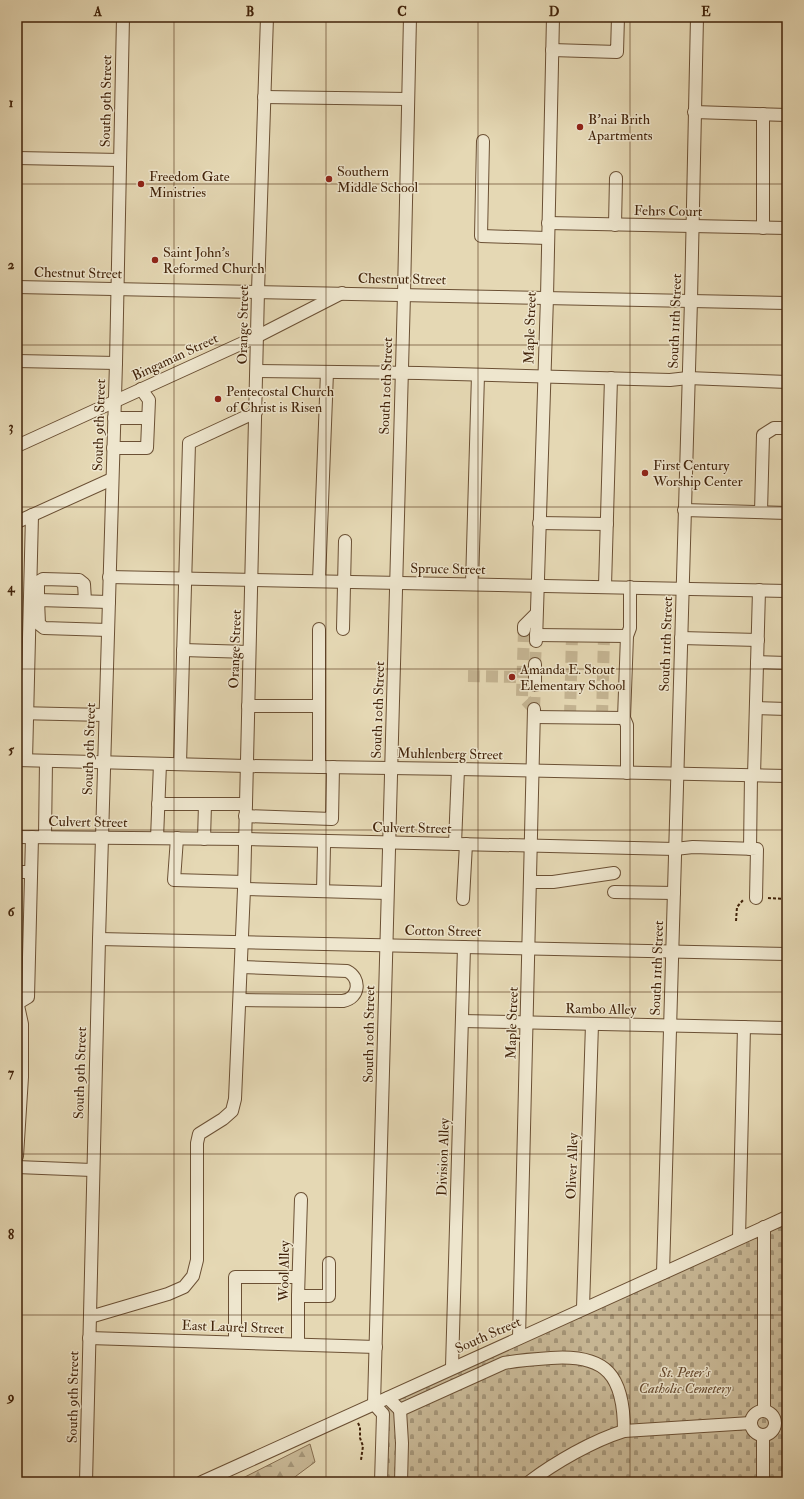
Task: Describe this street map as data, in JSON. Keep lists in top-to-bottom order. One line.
{"streets":{"street":["South 9th Street","Fehrs Court","Chestnut Street","South 11th Street","Orange Street","Maple Street","Bingaman Street","South 10th Street","Spruce Street","Muhlenberg Street","Culvert Street","Cotton Street","Rambo Alley","Division Alley","Oliver Alley","Wool Alley","East Laurel Street","South Street"]},"crossings":[["South 9th Street","Chestnut Street"],["South 9th Street","Orange Street"],["South 9th Street","Bingaman Street"],["South 9th Street","Spruce Street"],["South 9th Street","Muhlenberg Street"],["South 9th Street","Culvert Street"],["South 9th Street","Cotton Street"],["South 9th Street","East Laurel Street"],["Fehrs Court","South 11th Street"],["Fehrs Court","Maple Street"],["Chestnut Street","South 11th Street"],["Chestnut Street","Orange Street"],["Chestnut Street","Maple Street"],["Chestnut Street","Bingaman Street"],["Chestnut Street","South 10th Street"],["South 11th Street","Spruce Street"],["South 11th Street","Muhlenberg Street"],["South 11th Street","Culvert Street"],["South 11th Street","Cotton Street"],["South 11th Street","Rambo Alley"],["South 11th Street","South Street"],["Orange Street","Bingaman Street"],["Orange Street","Spruce Street"],["Orange Street","Muhlenberg Street"],["Orange Street","Culvert Street"],["Orange Street","Cotton Street"],["Maple Street","Spruce Street"],["Maple Street","Muhlenberg Street"],["Maple Street","Culvert Street"],["Maple Street","Cotton Street"],["Maple Street","Rambo Alley"],["Maple Street","South Street"],["South 10th Street","Spruce Street"],["South 10th Street","Muhlenberg Street"],["South 10th Street","Culvert Street"],["South 10th Street","Cotton Street"],["South 10th Street","East Laurel Street"],["South 10th Street","South Street"],["Cotton Street","Division Alley"],["Rambo Alley","Division Alley"],["Rambo Alley","Oliver Alley"],["Division Alley","South Street"],["Oliver Alley","South Street"],["Wool Alley","East Laurel Street"]],"parks":["St. Peter's Catholic Cemetery"],"places":["B'nai Brith Apartments","Southern Middle School","Freedom Gate Ministries","Saint John's Reformed Church","Pentecostal Church of Christ is Risen","First Century Worship Center","Amanda E. Stout Elementary School"],"grid":{"columns":["A","B","C","D","E"],"rows":["1","2","3","4","5","6","7","8","9"]}}
